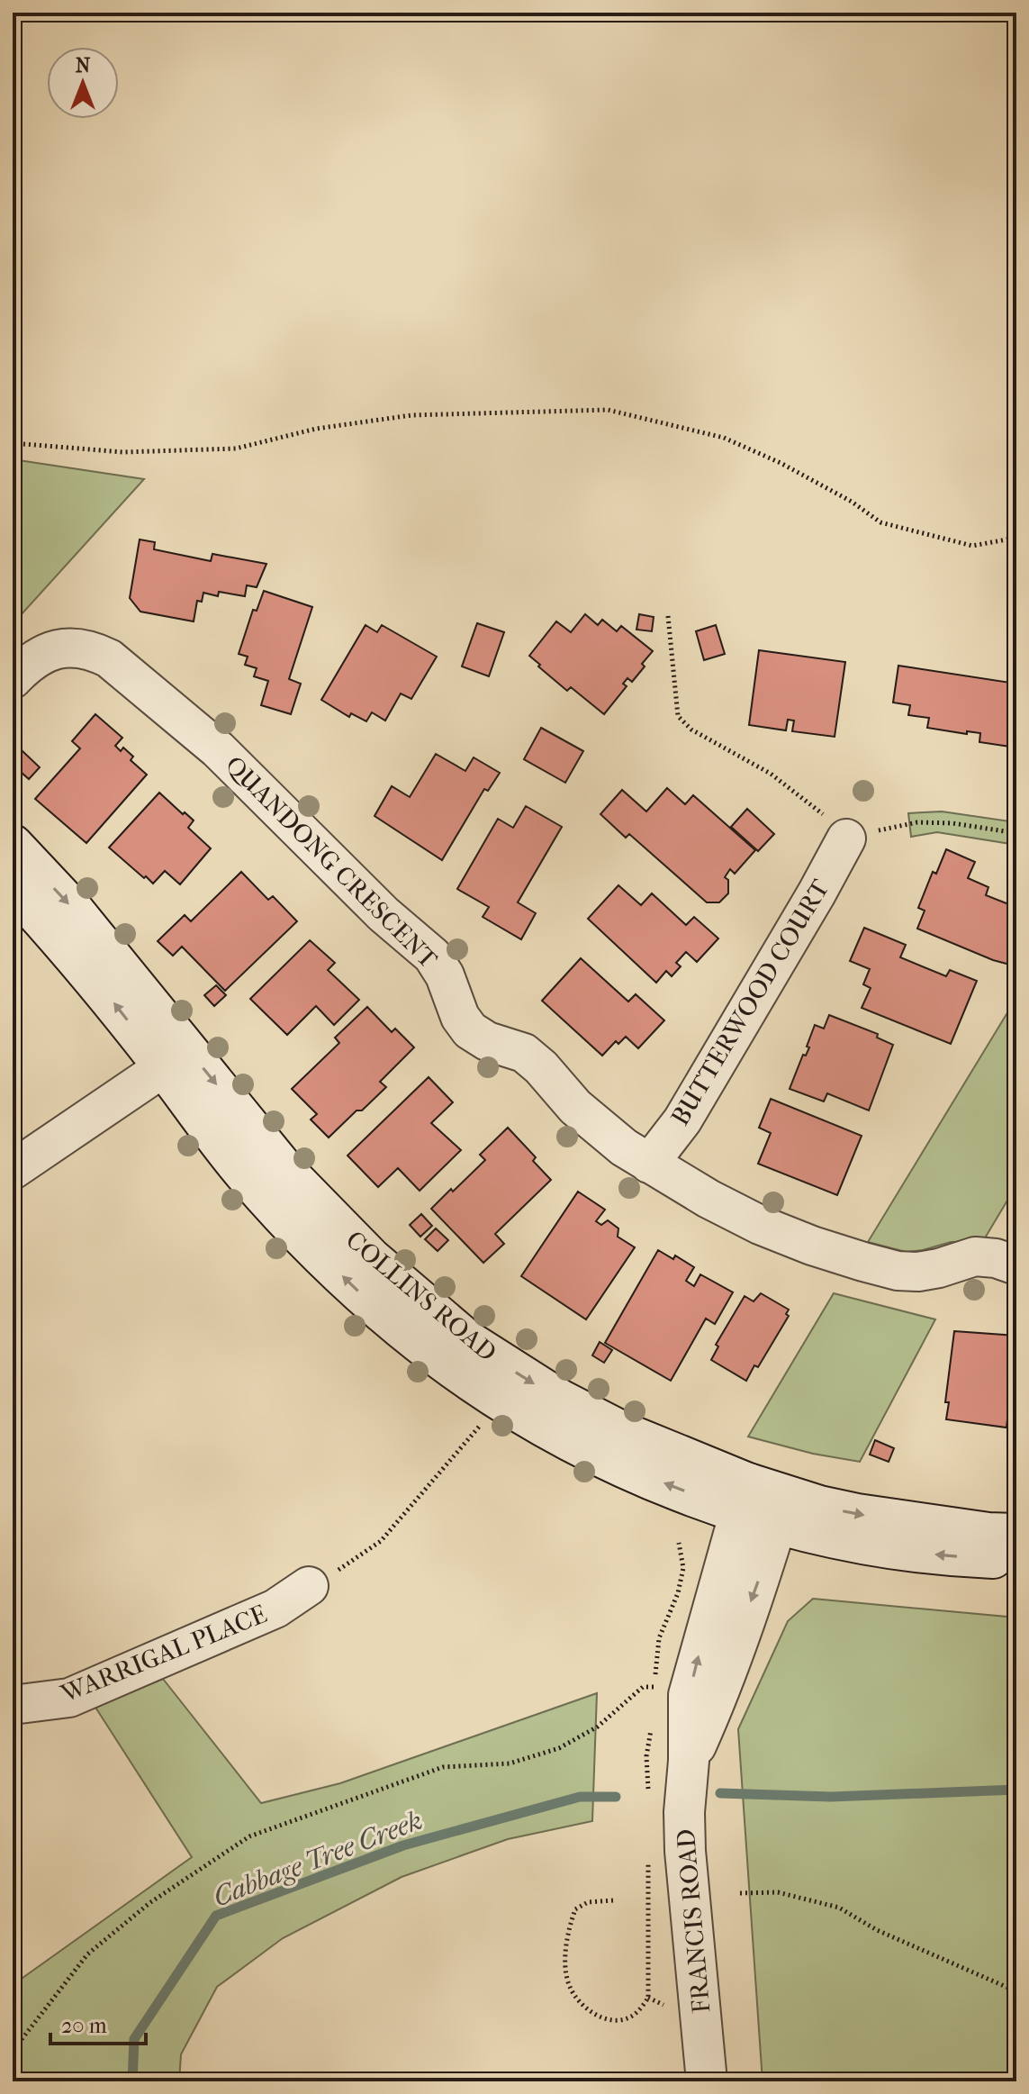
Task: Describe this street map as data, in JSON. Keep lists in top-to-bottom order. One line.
{"streets":{"main road":["COLLINS ROAD","FRANCIS ROAD"],"street":["QUANDONG CRESCENT","BUTTERWOOD COURT","WARRIGAL PLACE"]},"crossings":[["QUANDONG CRESCENT","BUTTERWOOD COURT"],["COLLINS ROAD","FRANCIS ROAD"]],"water":["Cabbage Tree Creek"],"scale_bar":"20 m","north":"top"}
